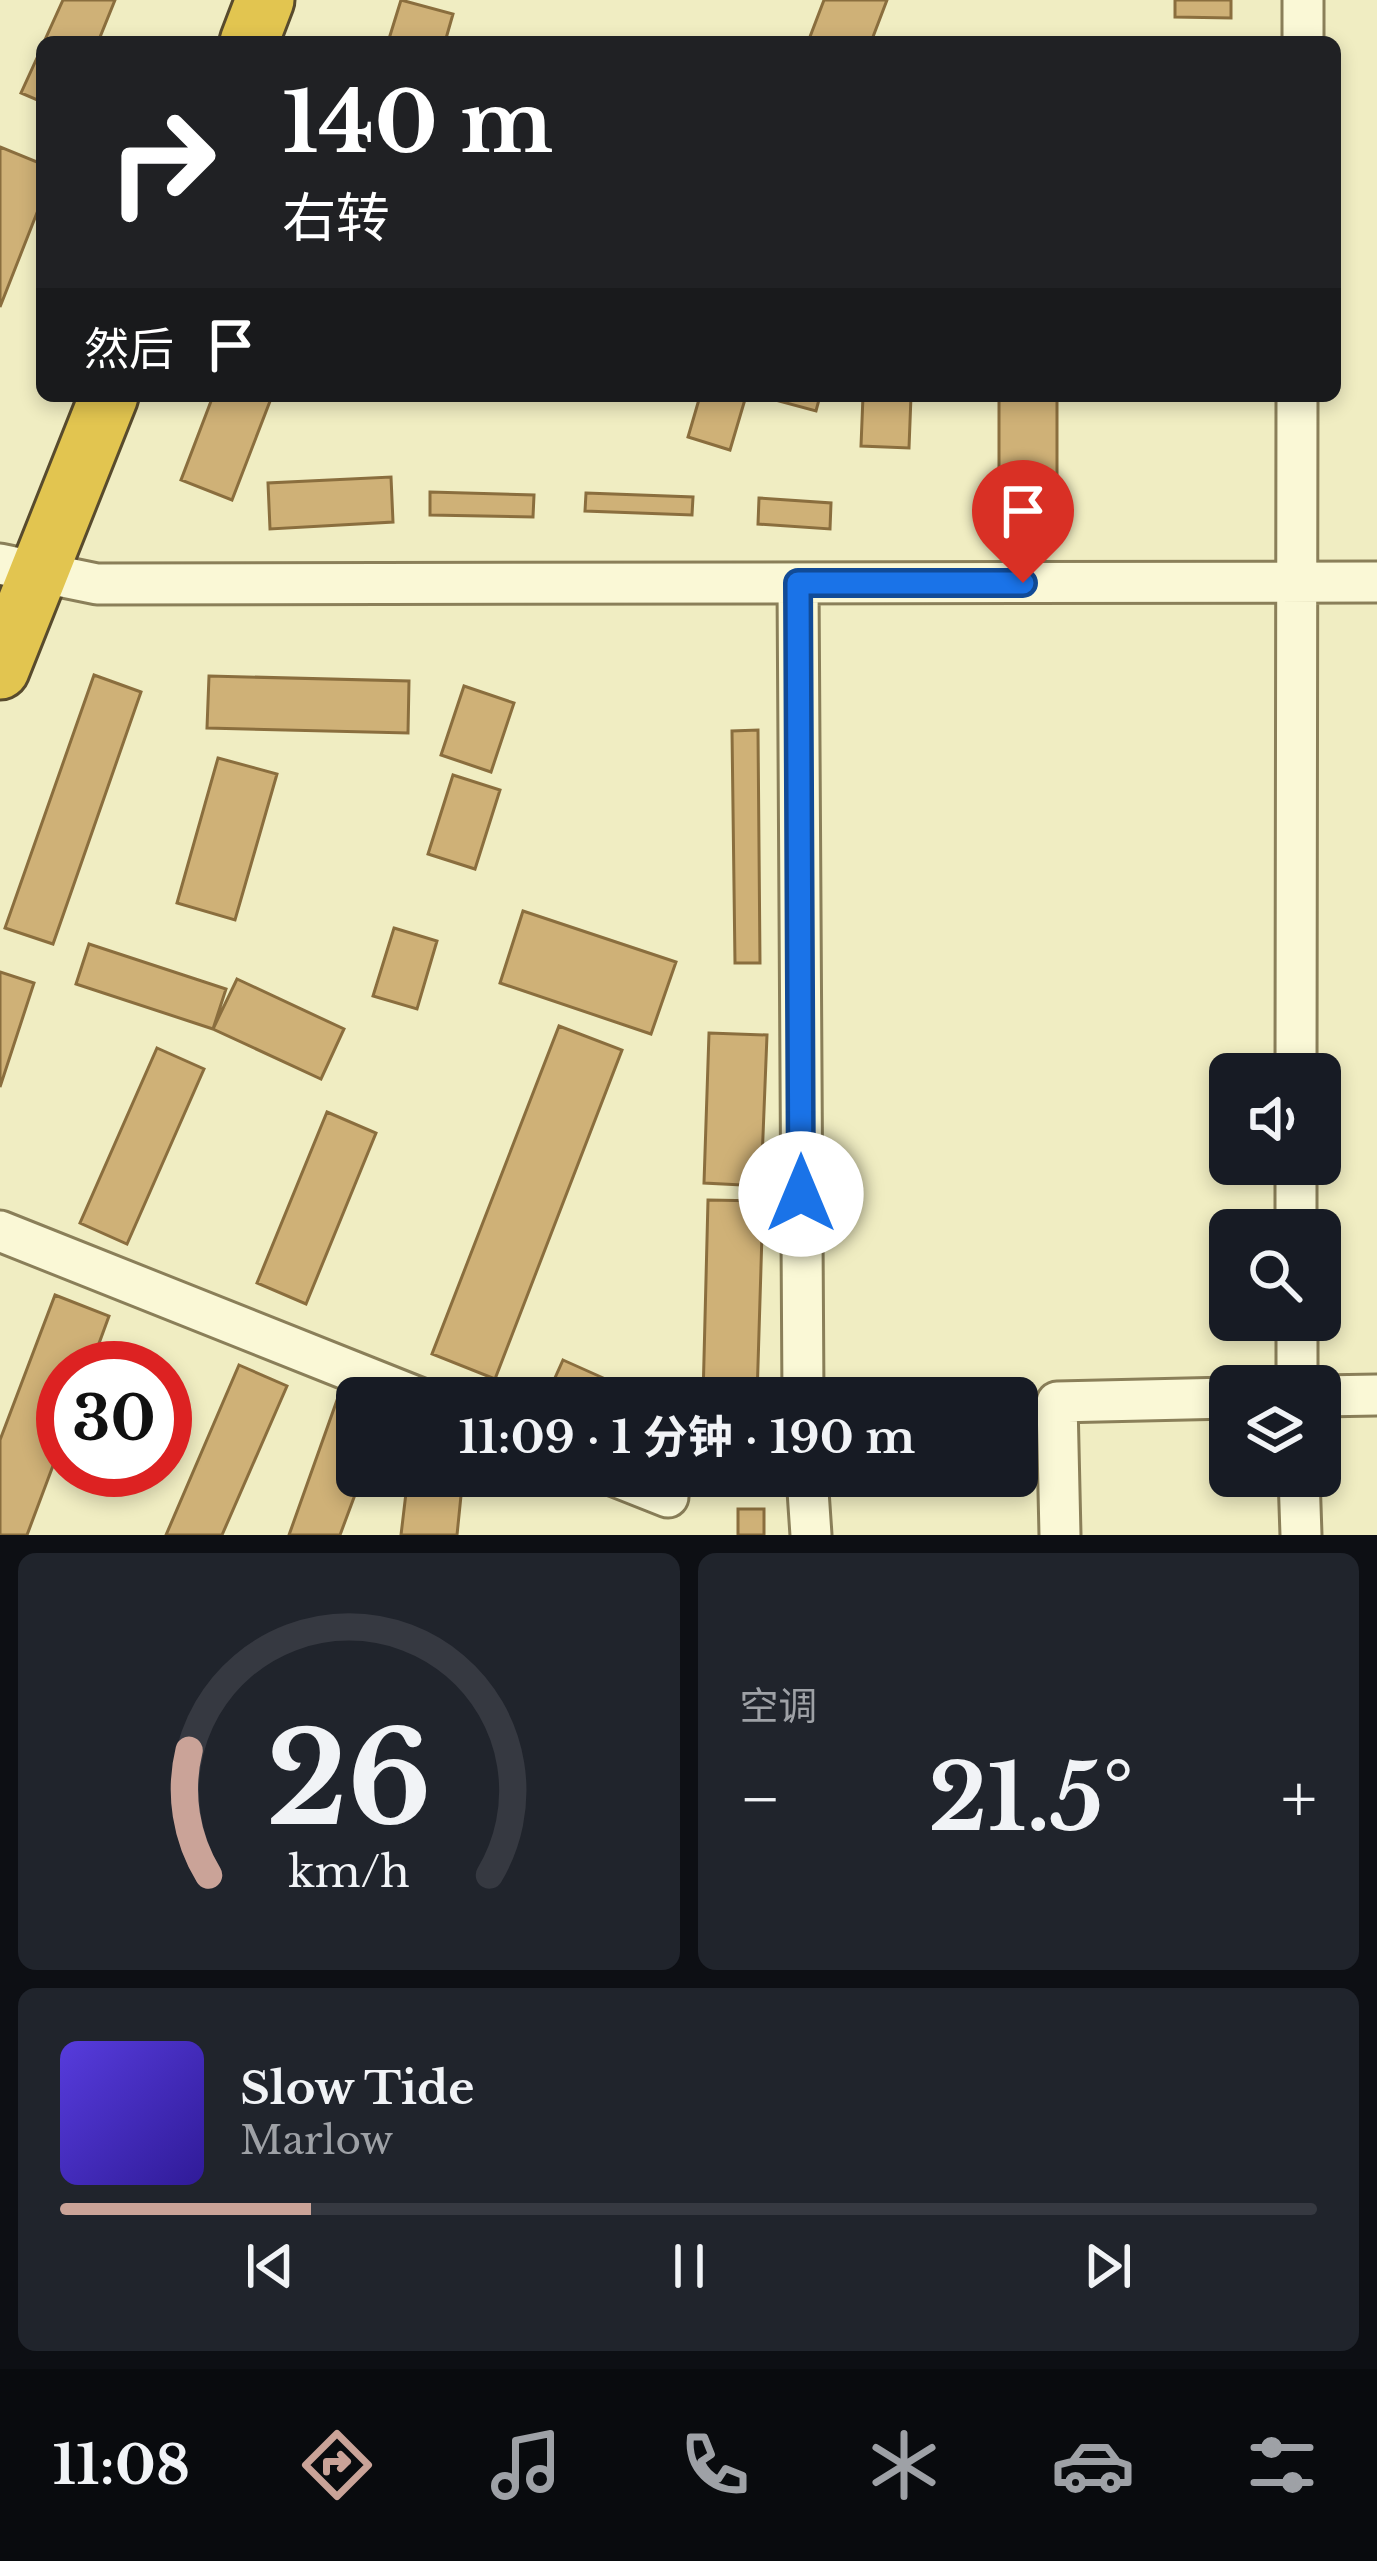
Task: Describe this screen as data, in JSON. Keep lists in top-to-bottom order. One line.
{"page":{"turn":["140 m","右转"],"then":"然后","limit":"30","trip":"11:09 · 1 分钟 · 190 m","tile":"空调","heat":["−","21.5°","+"],"song":["Slow Tide","Marlow"],"tabs":"11:08","gauge":["26","km/h"]}}
